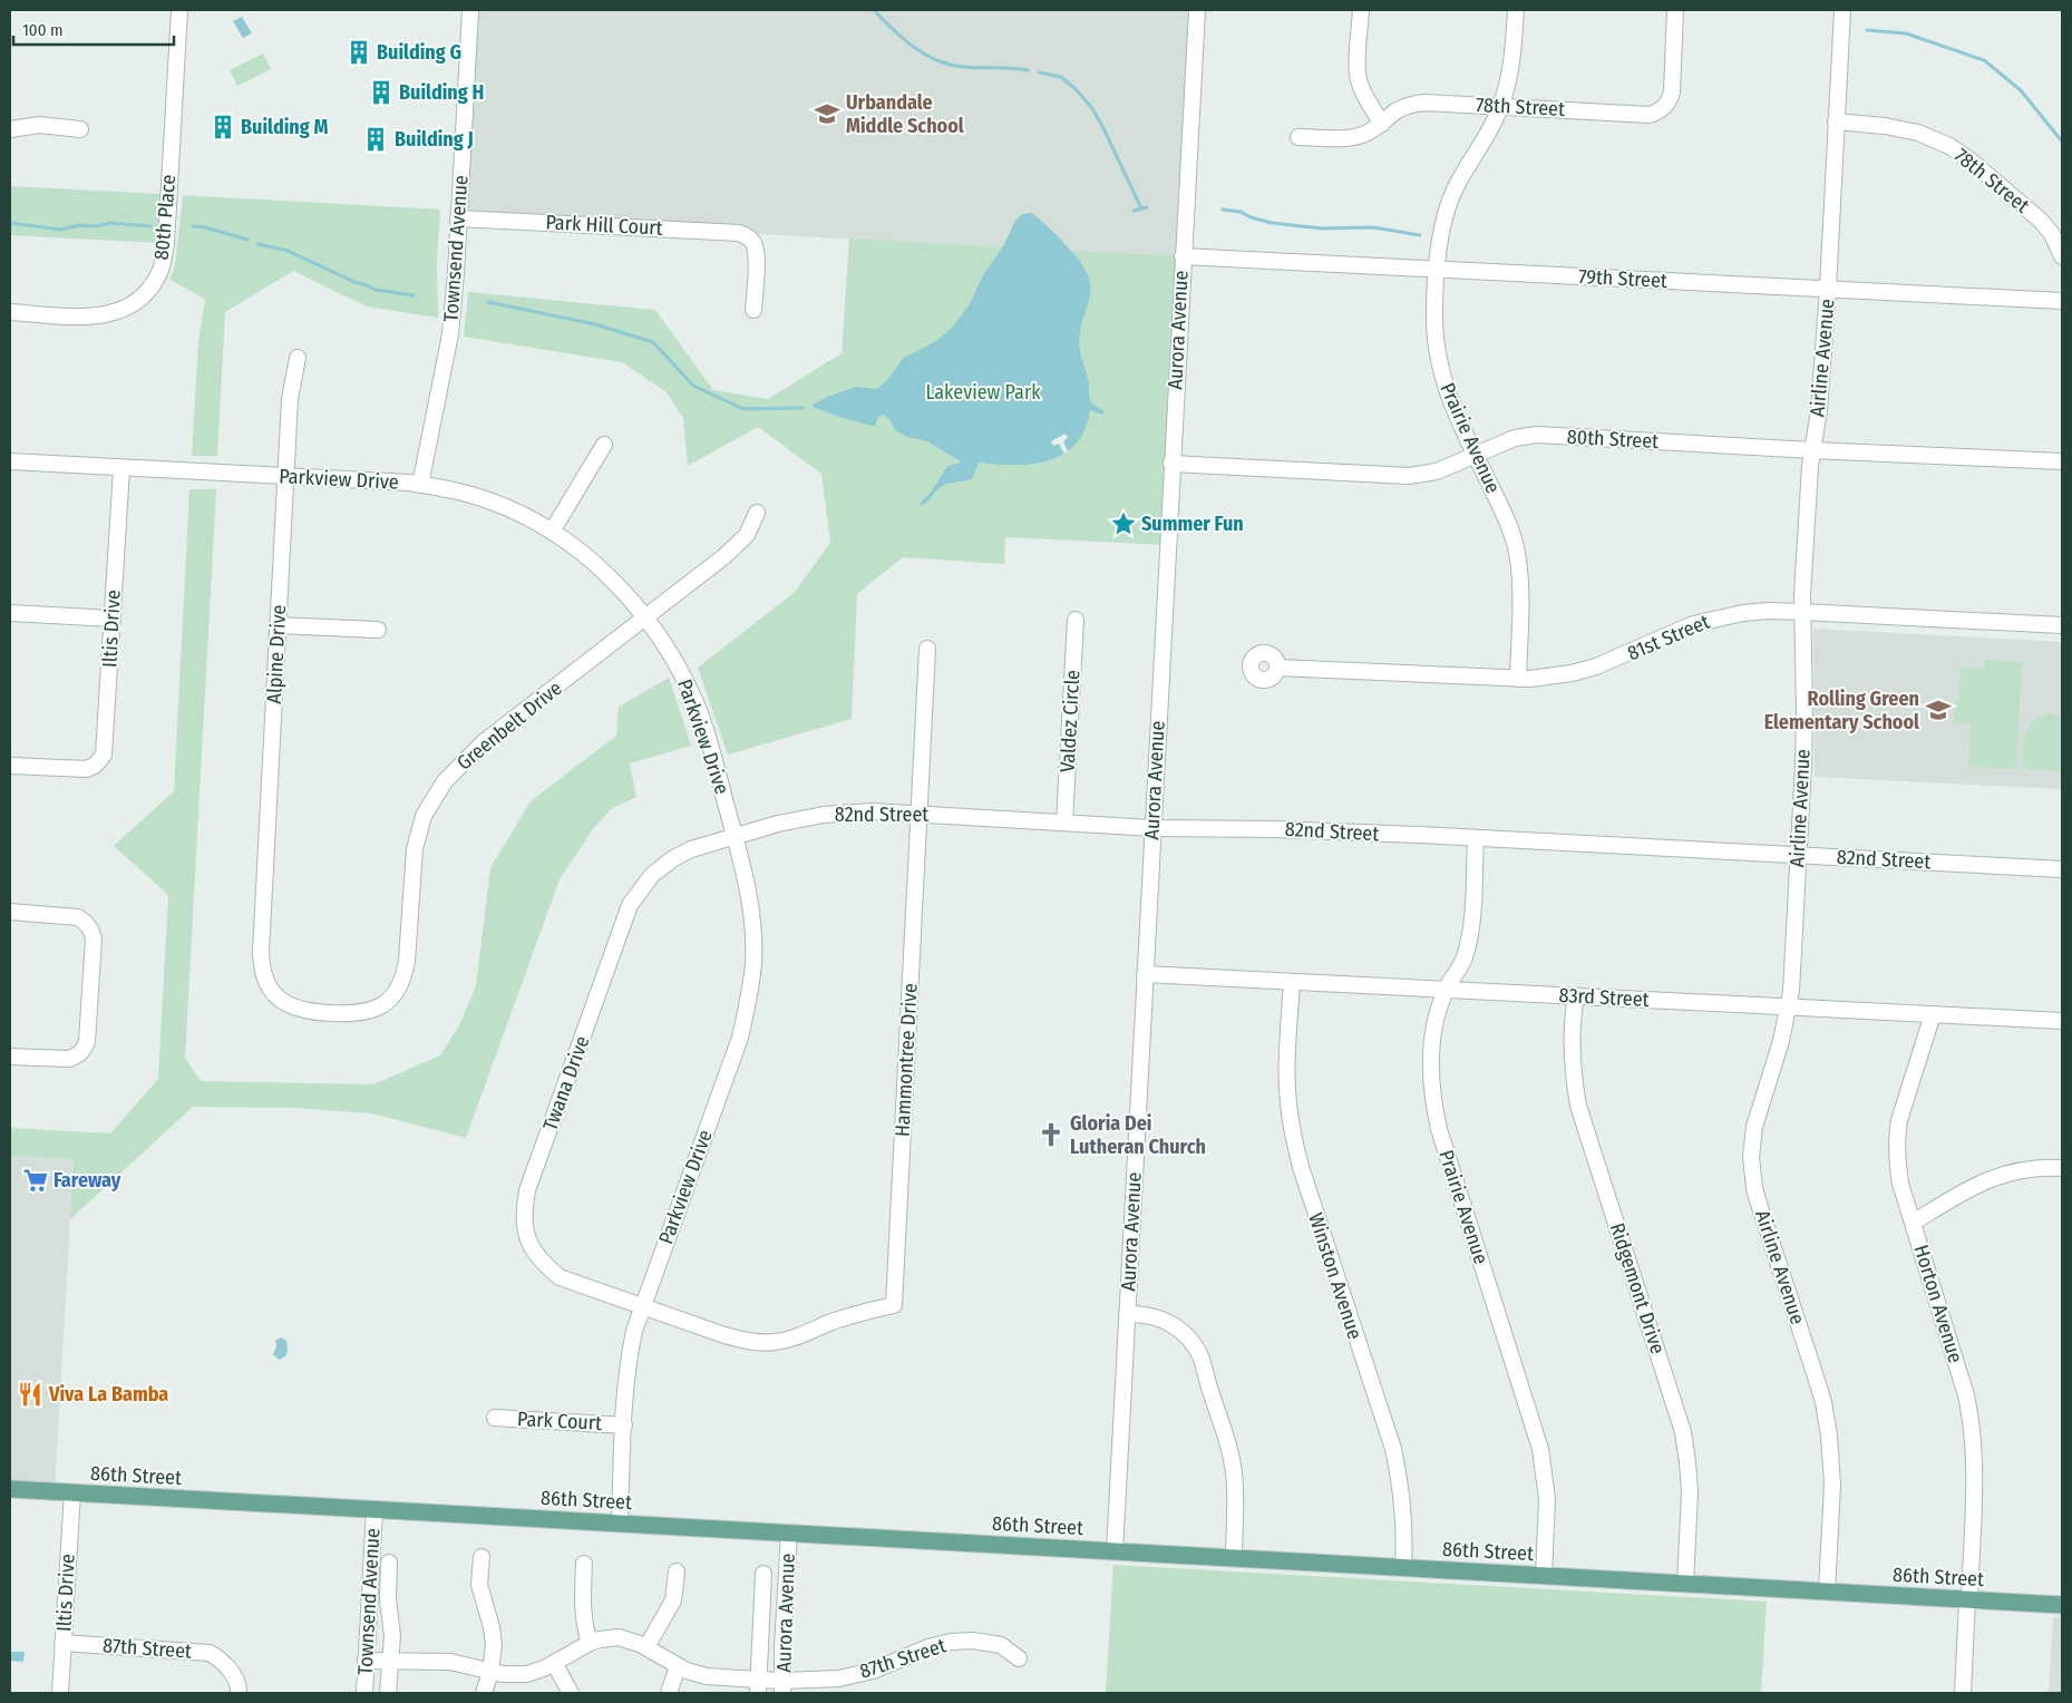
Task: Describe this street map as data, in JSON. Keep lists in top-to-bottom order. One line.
{"streets":{"main road":["86th Street"],"street":["78th Street","80th Place","Park Hill Court","Townsend Avenue","79th Street","Aurora Avenue","Airline Avenue","Prairie Avenue","80th Street","Parkview Drive","Iltis Drive","81st Street","Alpine Drive","Valdez Circle","Greenbelt Drive","82nd Street","83rd Street","Hammontree Drive","Twana Drive","Winston Avenue","Ridgemont Drive","Horton Avenue","Park Court","87th Street"]},"crossings":[["78th Street","Airline Avenue"],["78th Street","Prairie Avenue"],["Park Hill Court","Townsend Avenue"],["Townsend Avenue","Parkview Drive"],["Townsend Avenue","86th Street"],["Townsend Avenue","87th Street"],["79th Street","Aurora Avenue"],["79th Street","Airline Avenue"],["79th Street","Prairie Avenue"],["Aurora Avenue","80th Street"],["Aurora Avenue","82nd Street"],["Aurora Avenue","83rd Street"],["Aurora Avenue","86th Street"],["Aurora Avenue","87th Street"],["Airline Avenue","80th Street"],["Airline Avenue","81st Street"],["Airline Avenue","82nd Street"],["Airline Avenue","83rd Street"],["Airline Avenue","86th Street"],["Prairie Avenue","80th Street"],["Prairie Avenue","81st Street"],["Prairie Avenue","82nd Street"],["Prairie Avenue","83rd Street"],["Prairie Avenue","86th Street"],["Parkview Drive","Iltis Drive"],["Parkview Drive","Alpine Drive"],["Parkview Drive","Greenbelt Drive"],["Parkview Drive","82nd Street"],["Parkview Drive","Hammontree Drive"],["Parkview Drive","Twana Drive"],["Parkview Drive","Park Court"],["Parkview Drive","86th Street"],["Iltis Drive","86th Street"],["Iltis Drive","87th Street"],["Alpine Drive","Greenbelt Drive"],["Valdez Circle","82nd Street"],["82nd Street","Hammontree Drive"],["82nd Street","Twana Drive"],["83rd Street","Winston Avenue"],["83rd Street","Ridgemont Drive"],["83rd Street","Horton Avenue"],["Hammontree Drive","Twana Drive"],["Winston Avenue","86th Street"],["Ridgemont Drive","86th Street"],["Horton Avenue","86th Street"]],"parks":["Lakeview Park"],"places":{"building":["Building G","Building H","Building M","Building J"],"school or university":["Urbandale Middle School","Rolling Green Elementary School"],"place":["Summer Fun"],"church":["Gloria Dei Lutheran Church"],"supermarket":["Fareway"],"restaurant":["Viva La Bamba"]},"scale_bar":"100 m"}
